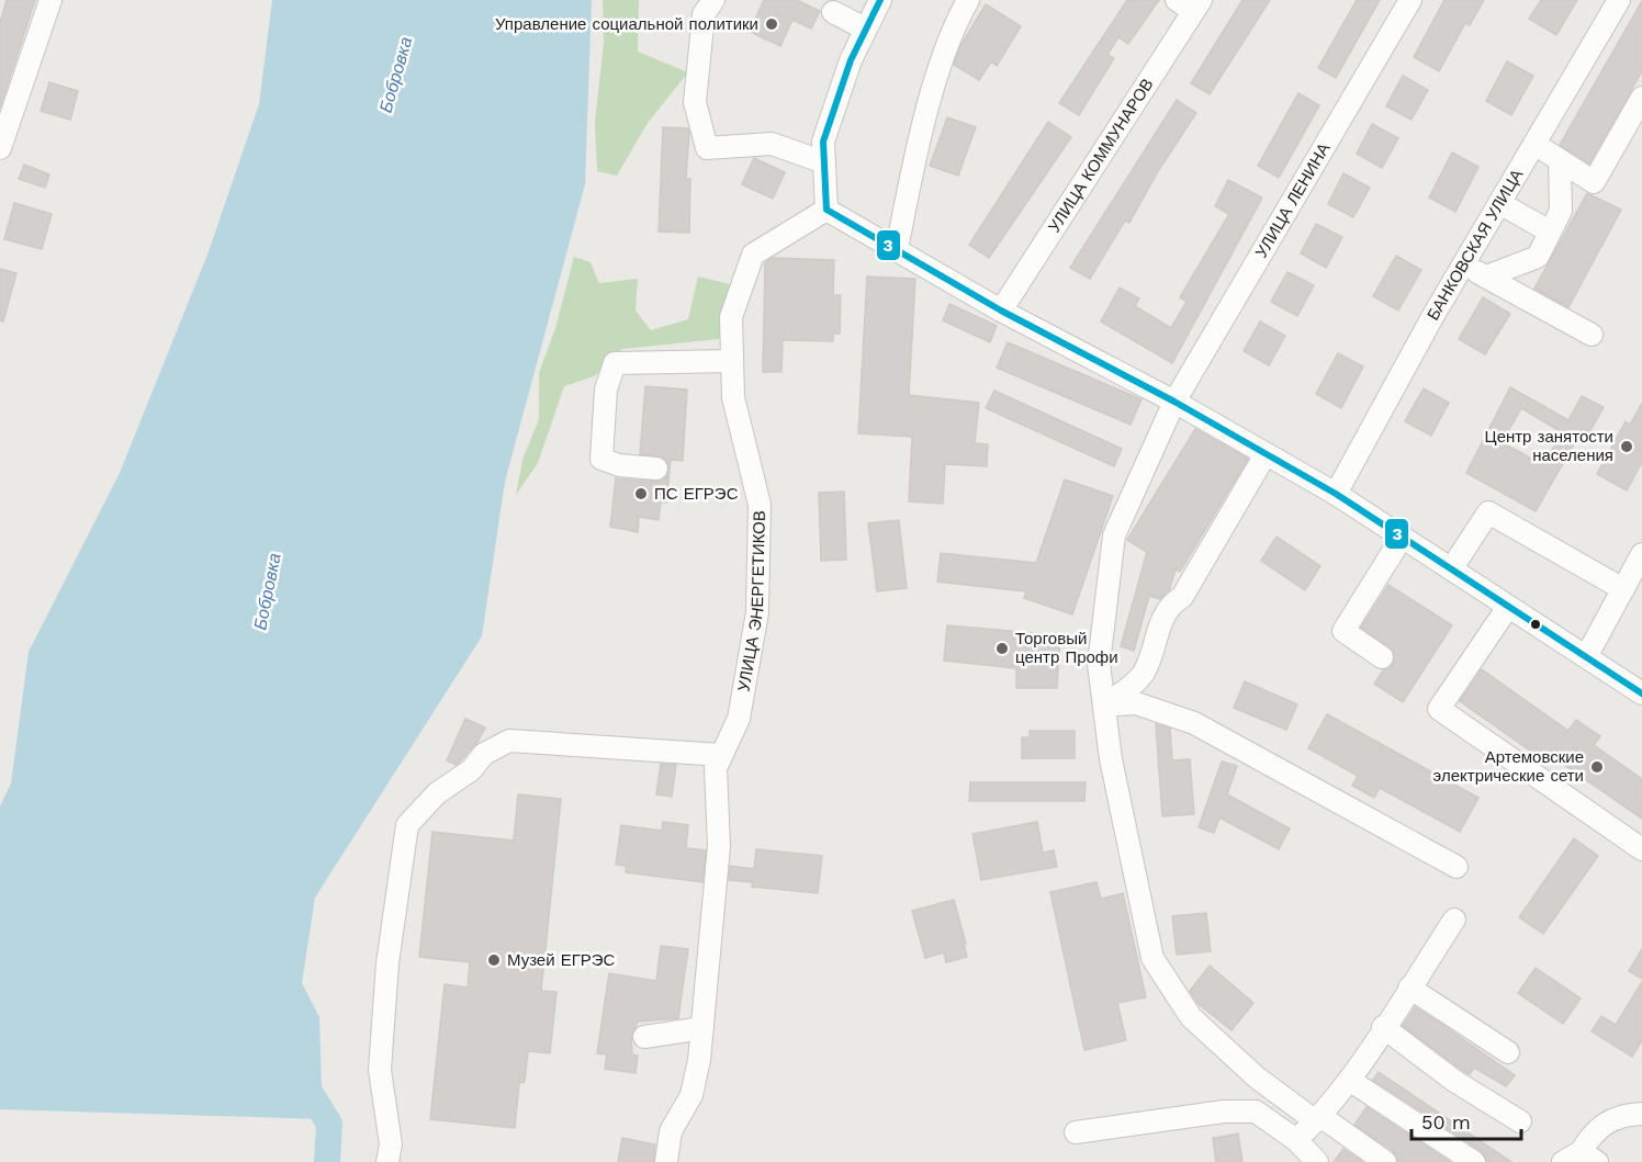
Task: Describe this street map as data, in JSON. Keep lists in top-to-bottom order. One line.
{"streets":{"street":["УЛИЦА КОММУНАРОВ","УЛИЦА ЛЕНИНА","БАНКОВСКАЯ УЛИЦА","УЛИЦА ЭНЕРГЕТИКОВ"]},"water":["Бобровка"],"places":["Управление социальной политики","Центр занятости населения","ПС ЕГРЭС","Торговый центр Профи","Артемовские электрические сети","Музей ЕГРЭС"],"lines":["transit line 3"],"scale_bar":"50 m"}
